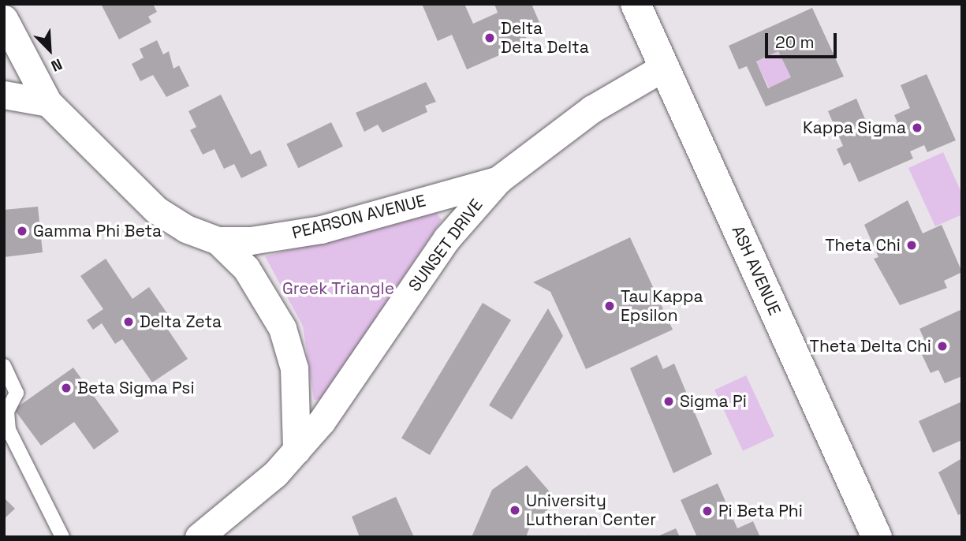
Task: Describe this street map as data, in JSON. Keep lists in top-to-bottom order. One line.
{"streets":{"street":["PEARSON AVENUE","SUNSET DRIVE","ASH AVENUE"]},"crossings":[["PEARSON AVENUE","SUNSET DRIVE"],["SUNSET DRIVE","ASH AVENUE"]],"parks":["Greek Triangle"],"places":["Delta Delta Delta","Kappa Sigma","Gamma Phi Beta","Theta Chi","Tau Kappa Epsilon","Delta Zeta","Theta Delta Chi","Beta Sigma Psi","Sigma Pi","University Lutheran Center","Pi Beta Phi"],"scale_bar":"20 m","north":"bottom right"}
